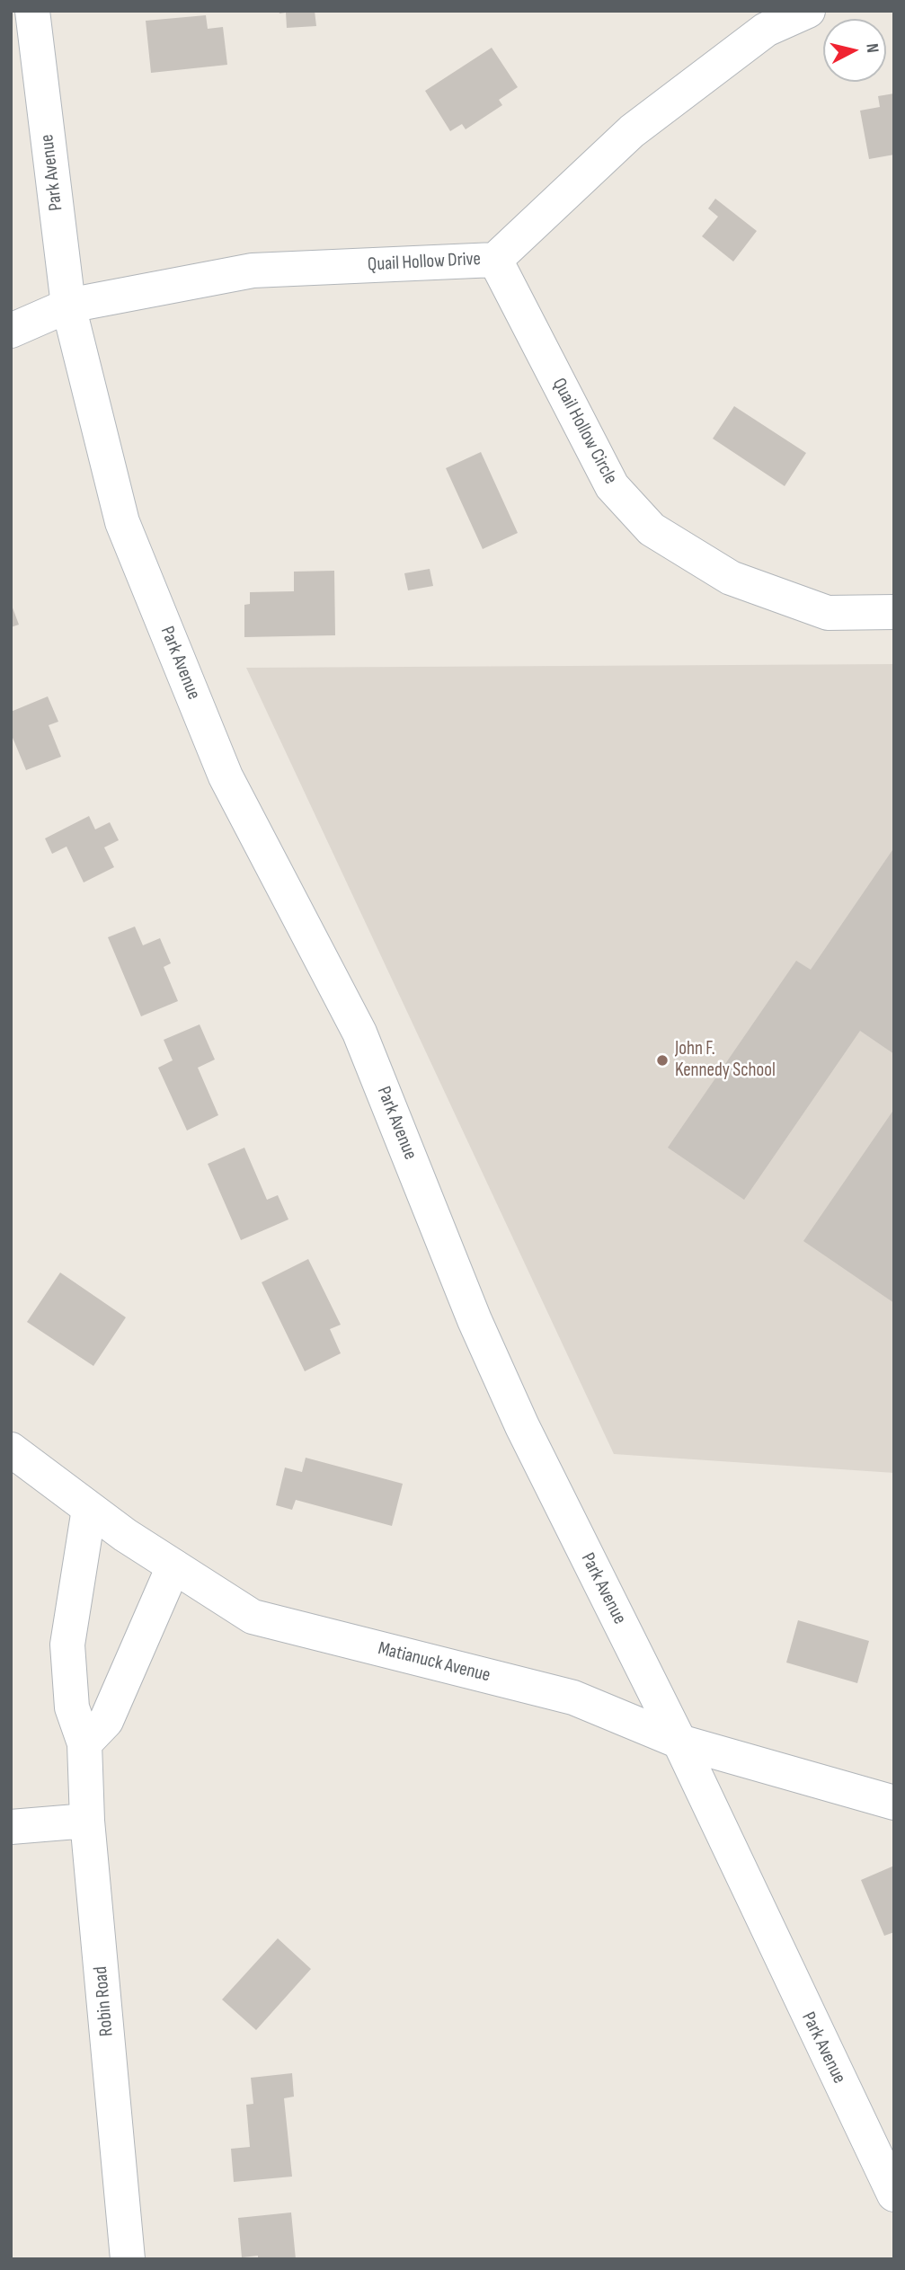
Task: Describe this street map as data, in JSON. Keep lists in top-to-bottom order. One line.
{"streets":{"street":["Park Avenue","Quail Hollow Drive","Quail Hollow Circle","Matianuck Avenue","Robin Road"]},"crossings":[["Park Avenue","Quail Hollow Drive"],["Park Avenue","Matianuck Avenue"],["Quail Hollow Drive","Quail Hollow Circle"],["Matianuck Avenue","Robin Road"]],"places":["John F. Kennedy School"],"north":"right"}
